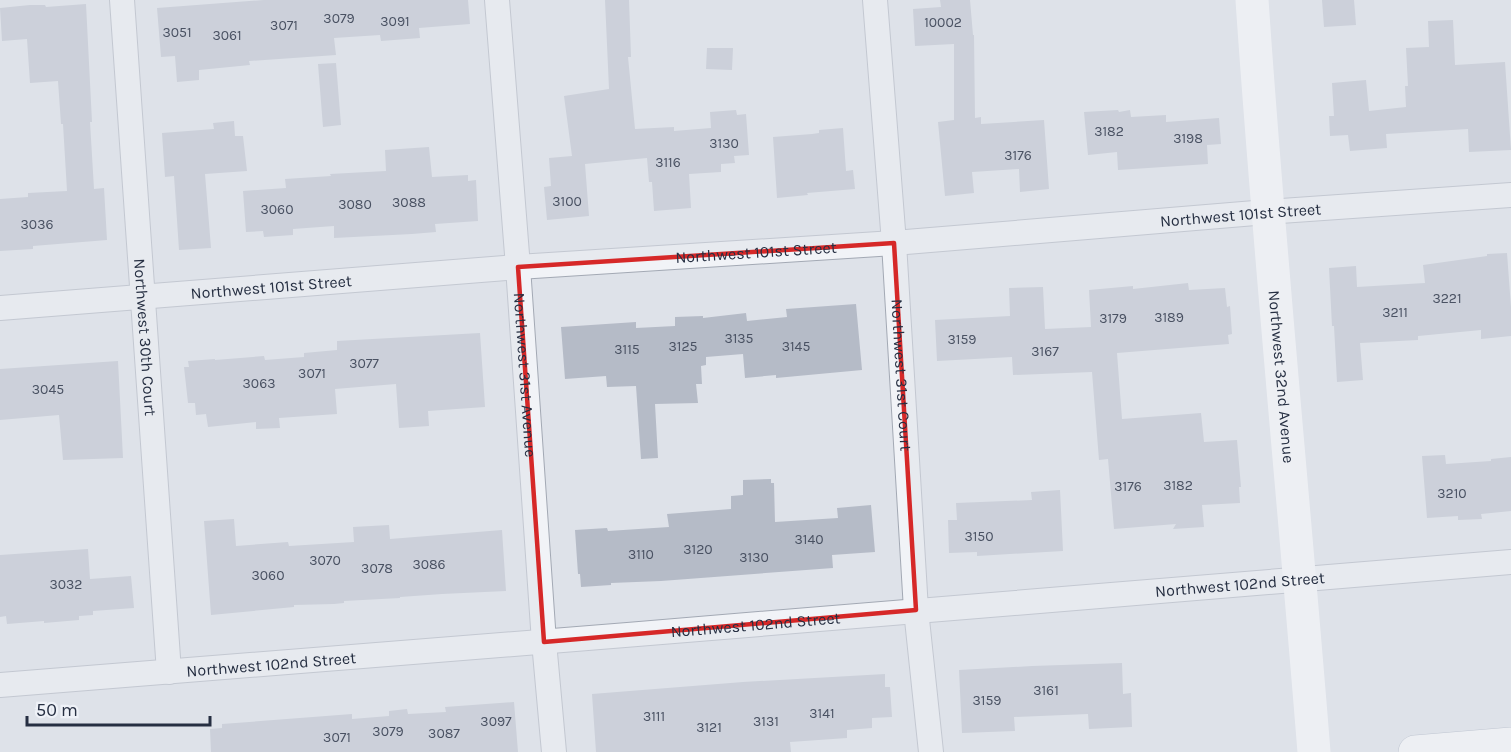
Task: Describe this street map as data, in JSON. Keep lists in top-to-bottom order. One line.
{"streets":{"main road":["Northwest 32nd Avenue"],"street":["Northwest 101st Street","Northwest 30th Court","Northwest 31st Avenue","Northwest 31st Court","Northwest 102nd Street"]},"crossings":[["Northwest 101st Street","Northwest 30th Court"],["Northwest 101st Street","Northwest 31st Avenue"],["Northwest 101st Street","Northwest 31st Court"],["Northwest 101st Street","Northwest 32nd Avenue"],["Northwest 30th Court","Northwest 102nd Street"],["Northwest 31st Avenue","Northwest 102nd Street"],["Northwest 31st Court","Northwest 102nd Street"],["Northwest 32nd Avenue","Northwest 102nd Street"]],"house_numbers":["3079","3091","10002","3071","3051","3061","3182","3198","3130","3176","3116","3100","3088","3080","3060","3036","3221","3211","3189","3179","3135","3159","3125","3145","3115","3167","3077","3071","3063","3045","3182","3176","3210","3150","3140","3120","3110","3130","3070","3086","3078","3060","3032","3161","3159","3141","3111","3097","3131","3121","3079","3087","3071"],"scale_bar":"50 m"}
